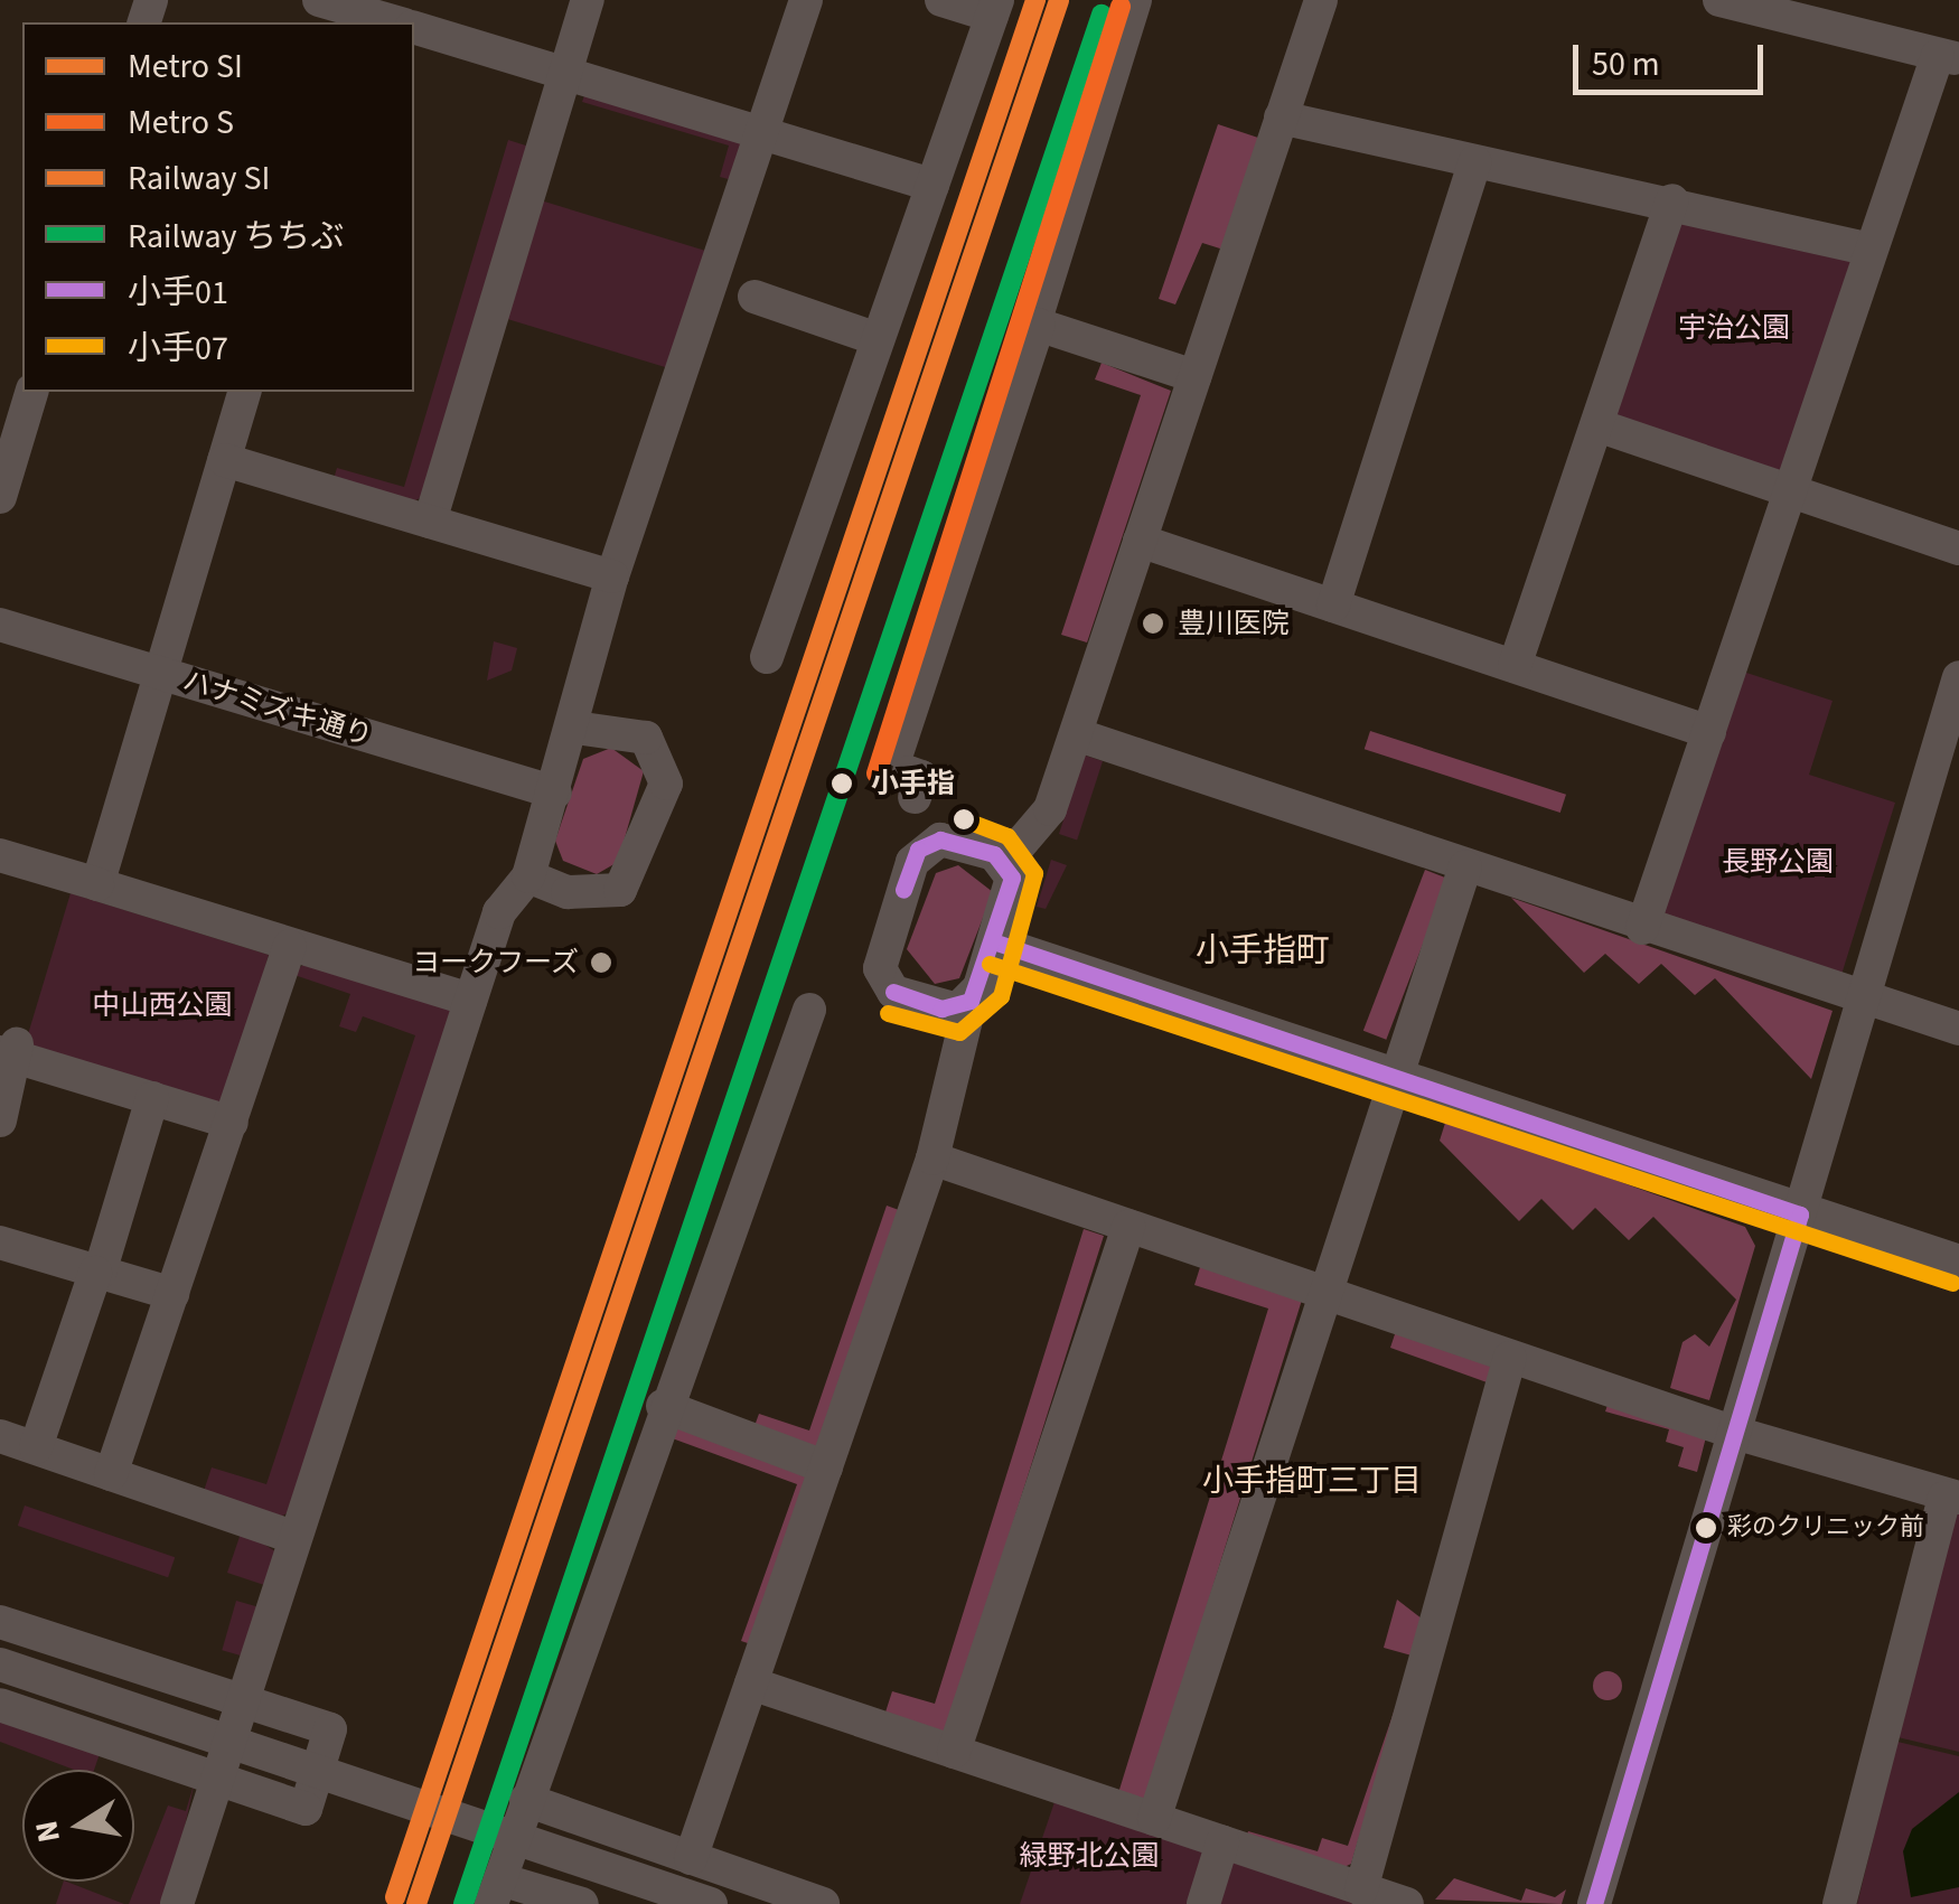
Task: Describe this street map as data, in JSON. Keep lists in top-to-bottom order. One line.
{"streets":{"street":["ハナミズキ通り"]},"districts":["小手指町","小手指町三丁目"],"parks":["宇治公園","長野公園","中山西公園","緑野北公園"],"places":["豊川医院","小手指","ヨークフーズ","彩のクリニック前"],"lines":["metro line SI","rail line SI","metro line S","rail line ちちぶ","transit line 小手07","transit line 小手01"],"legend":["Metro SI","Metro S","Railway SI","Railway ちちぶ","小手01","小手07"],"scale_bar":"50 m","north":"left"}
